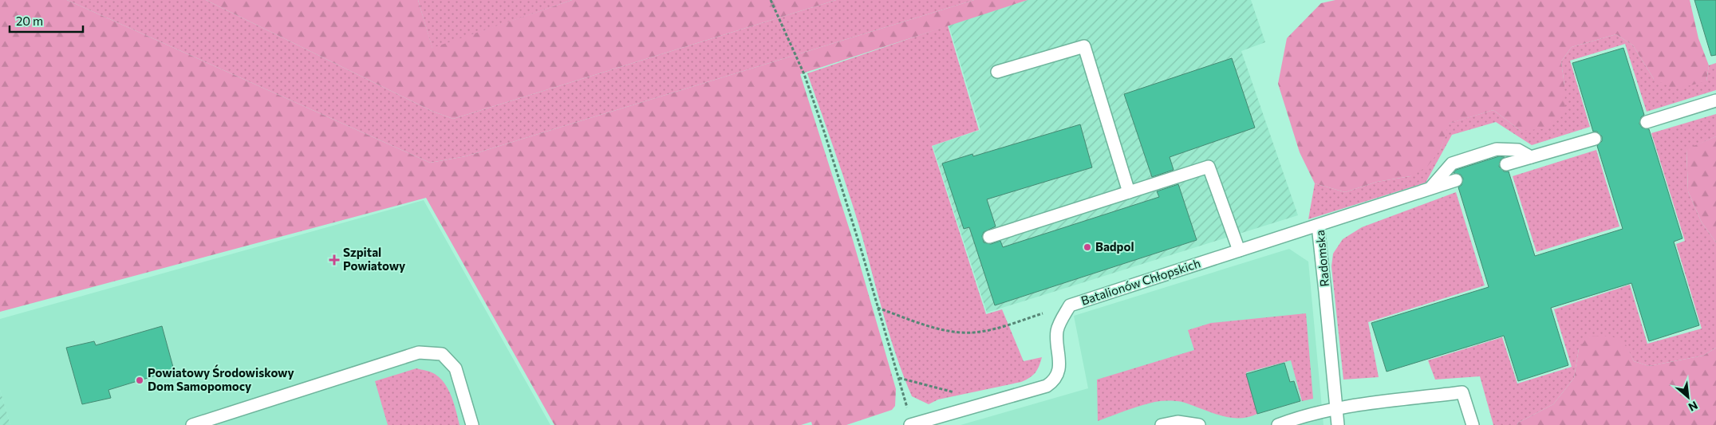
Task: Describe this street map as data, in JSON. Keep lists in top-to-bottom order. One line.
{"streets":{"lane":["Radomska","Batalionów Chłopskich"]},"crossings":[["Radomska","Batalionów Chłopskich"]],"places":{"other":["Badpol","Powiatowy Środowiskowy Dom Samopomocy"],"health":["Szpital Powiatowy"]},"scale_bar":"20 m","north":"bottom right"}
